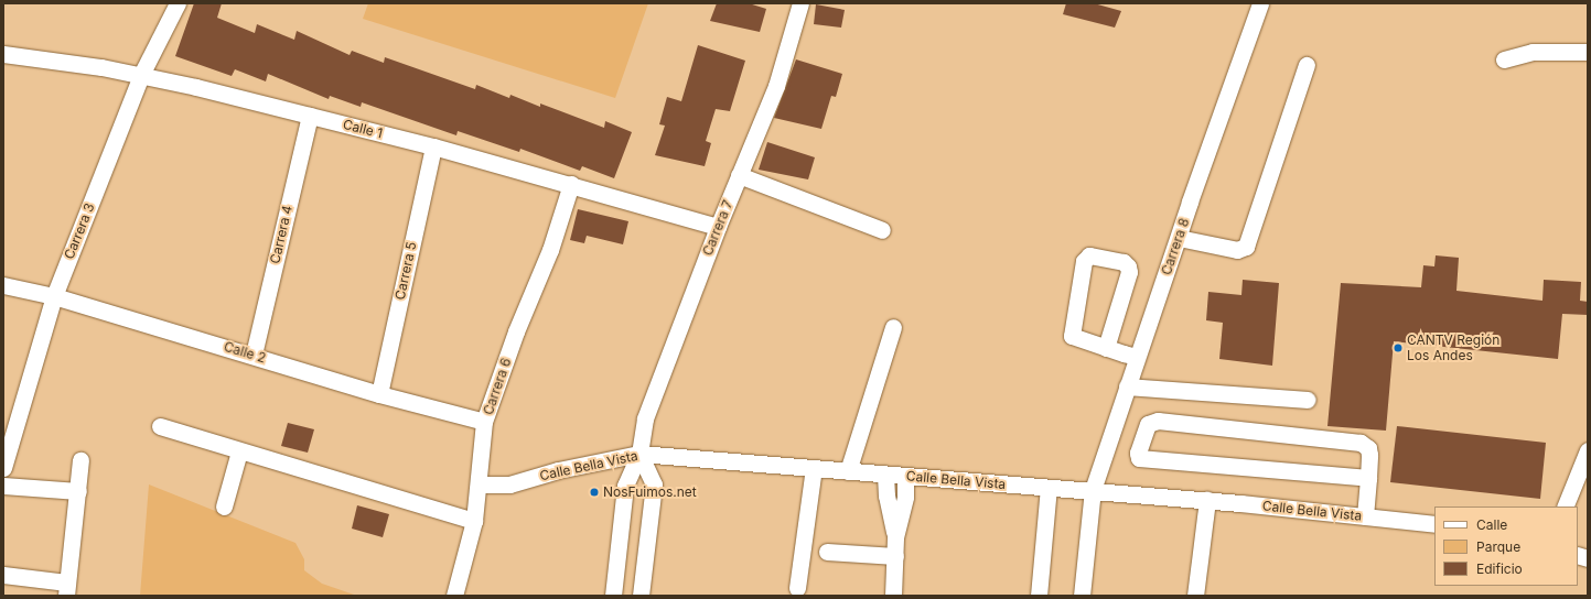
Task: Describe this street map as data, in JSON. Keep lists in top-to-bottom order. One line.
{"streets":{"street":["Calle 1","Carrera 7","Carrera 3","Carrera 4","Carrera 8","Carrera 5","Calle 2","Carrera 6","Calle Bella Vista"]},"crossings":[["Calle 1","Carrera 7"],["Calle 1","Carrera 3"],["Calle 1","Carrera 4"],["Calle 1","Carrera 5"],["Calle 1","Carrera 6"],["Carrera 7","Calle Bella Vista"],["Carrera 3","Calle 2"],["Carrera 4","Calle 2"],["Carrera 8","Calle Bella Vista"],["Carrera 5","Calle 2"],["Calle 2","Carrera 6"],["Carrera 6","Calle Bella Vista"]],"places":["CANTV Región Los Andes","NosFuimos.net"],"legend":["Calle","Parque","Edificio"]}
